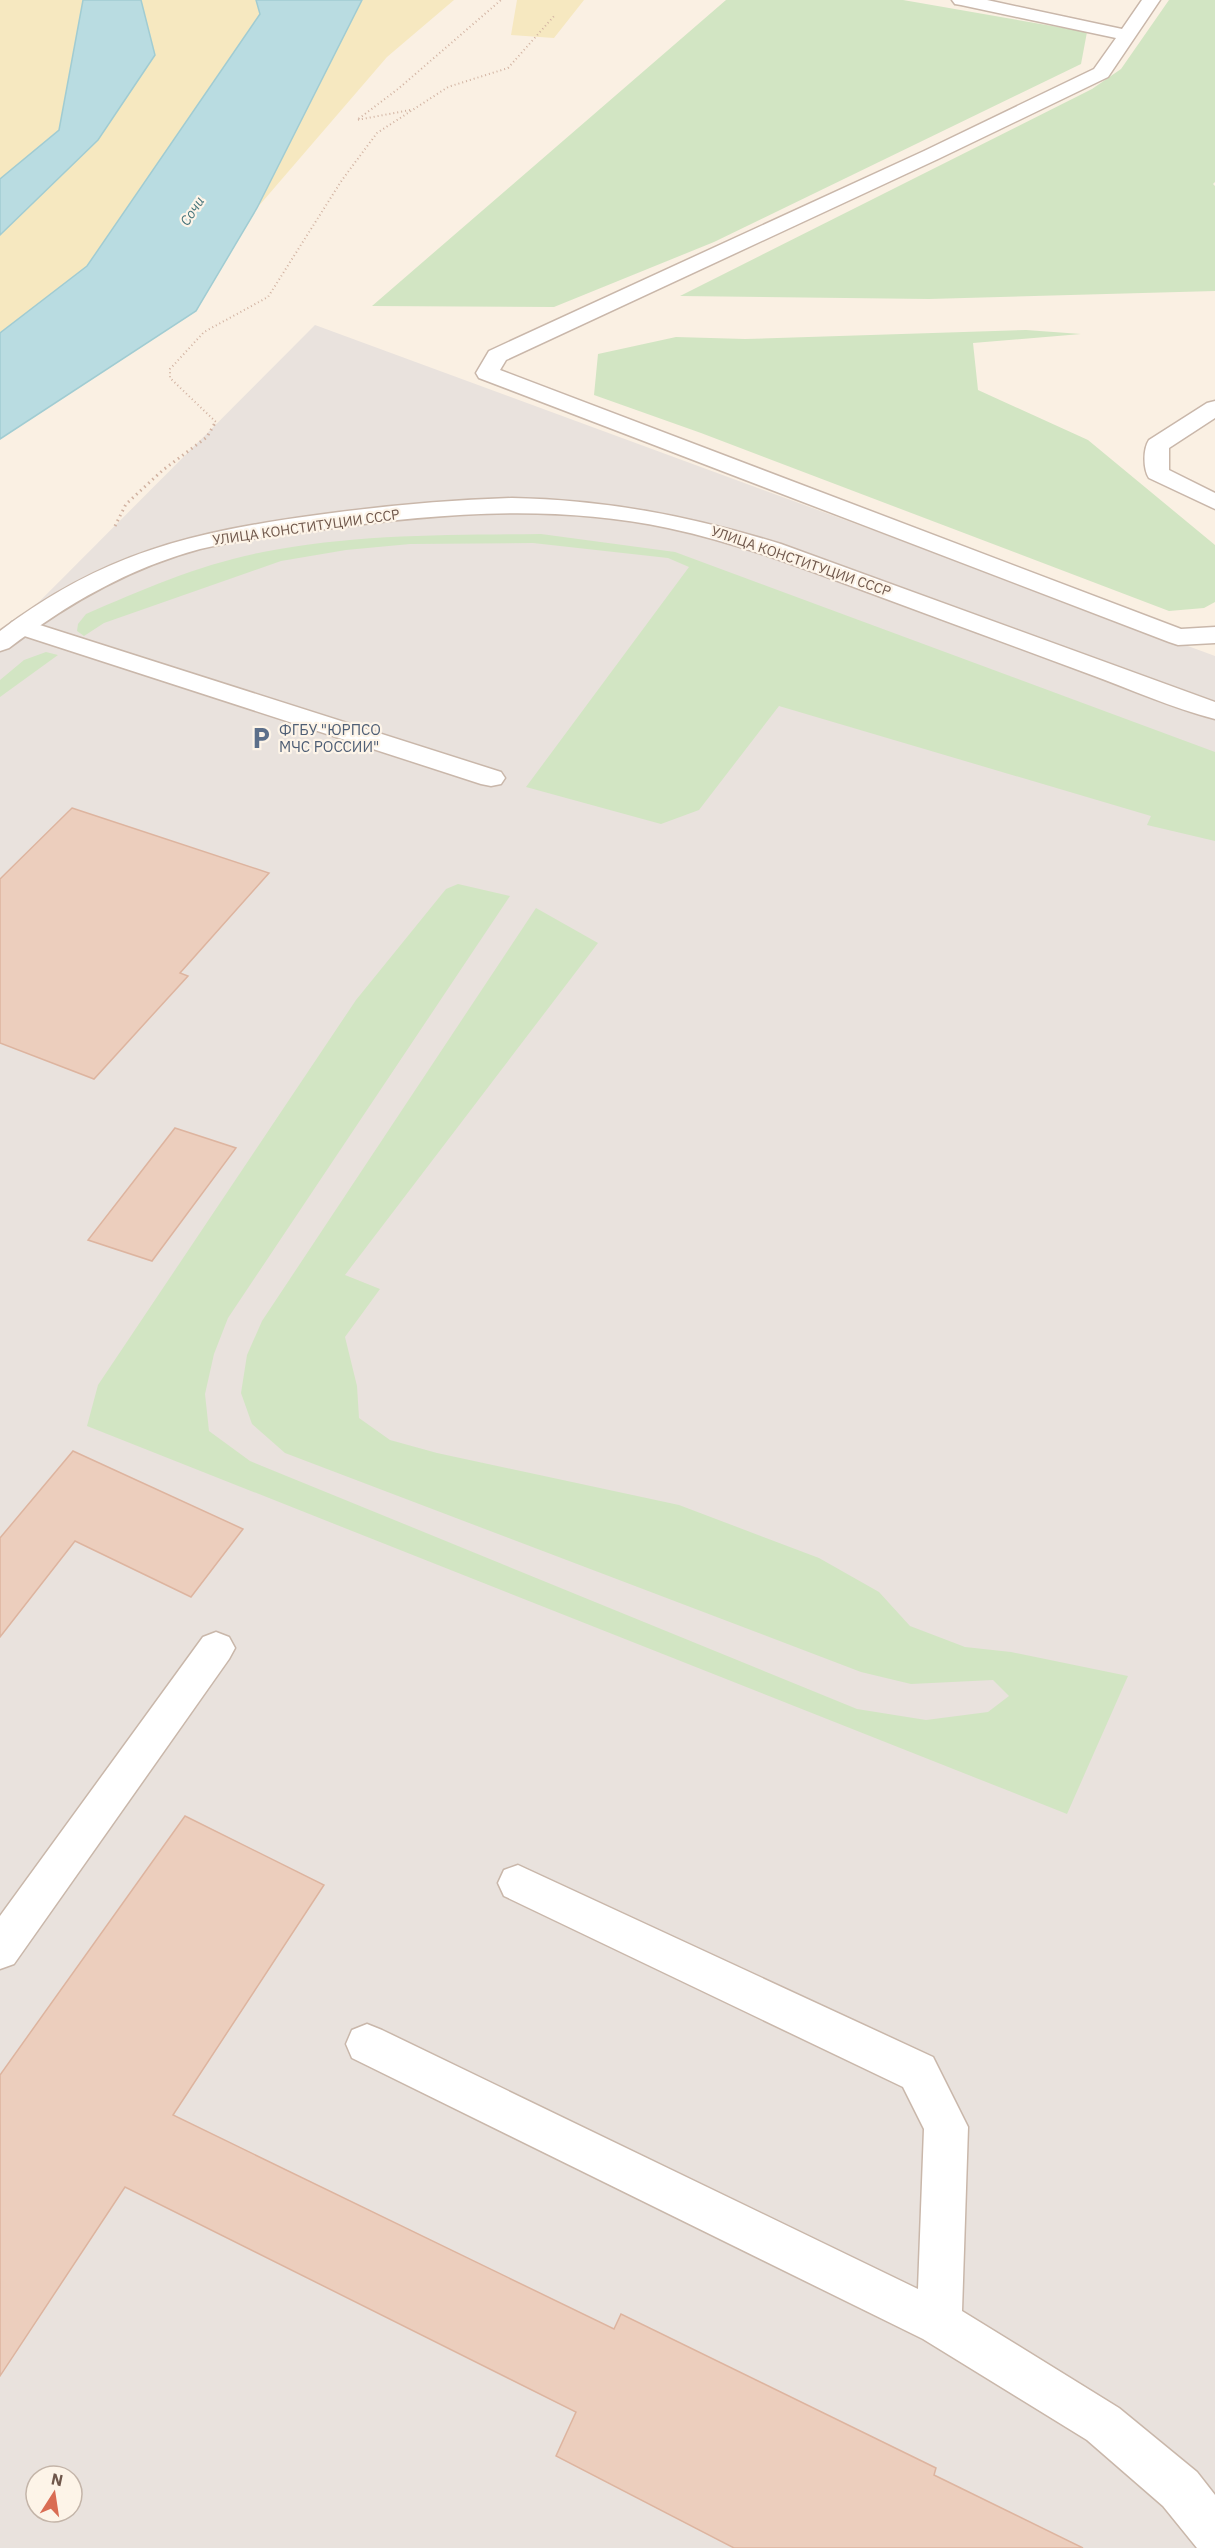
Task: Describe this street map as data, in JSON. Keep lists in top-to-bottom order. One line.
{"streets":{"street":["УЛИЦА КОНСТИТУЦИИ СССР"]},"water":["Сочи"],"places":{"parking":["ФГБУ \"ЮРПСО МЧС РОССИИ\""]},"north":"top"}
